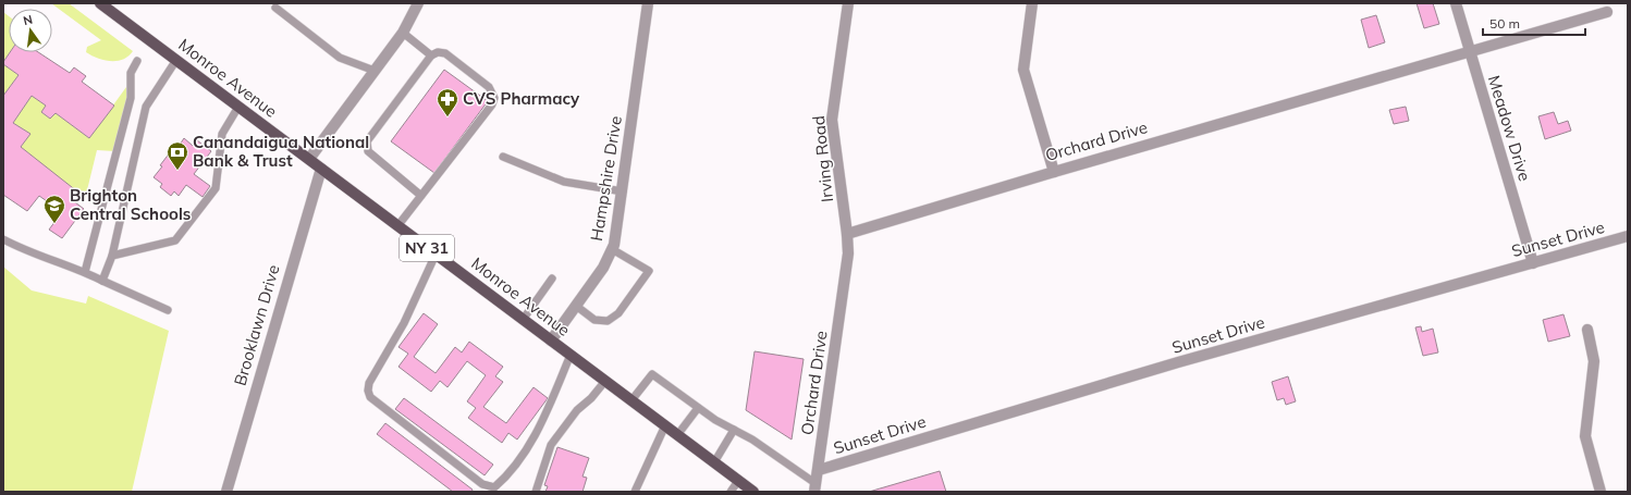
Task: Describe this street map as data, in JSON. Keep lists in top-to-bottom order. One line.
{"streets":{"main road":["Monroe Avenue","NY 31"],"street":["Meadow Drive","Orchard Drive","Irving Road","Hampshire Drive","Sunset Drive","Brooklawn Drive"]},"crossings":[["Monroe Avenue","Hampshire Drive"],["Monroe Avenue","Brooklawn Drive"],["Meadow Drive","Orchard Drive"],["Meadow Drive","Sunset Drive"],["Orchard Drive","Irving Road"],["Orchard Drive","Sunset Drive"]],"places":{"pharmacy":["CVS Pharmacy"],"bank":["Canandaigua National Bank & Trust"],"school or university":["Brighton Central Schools"]},"scale_bar":"50 m","north":"top"}
